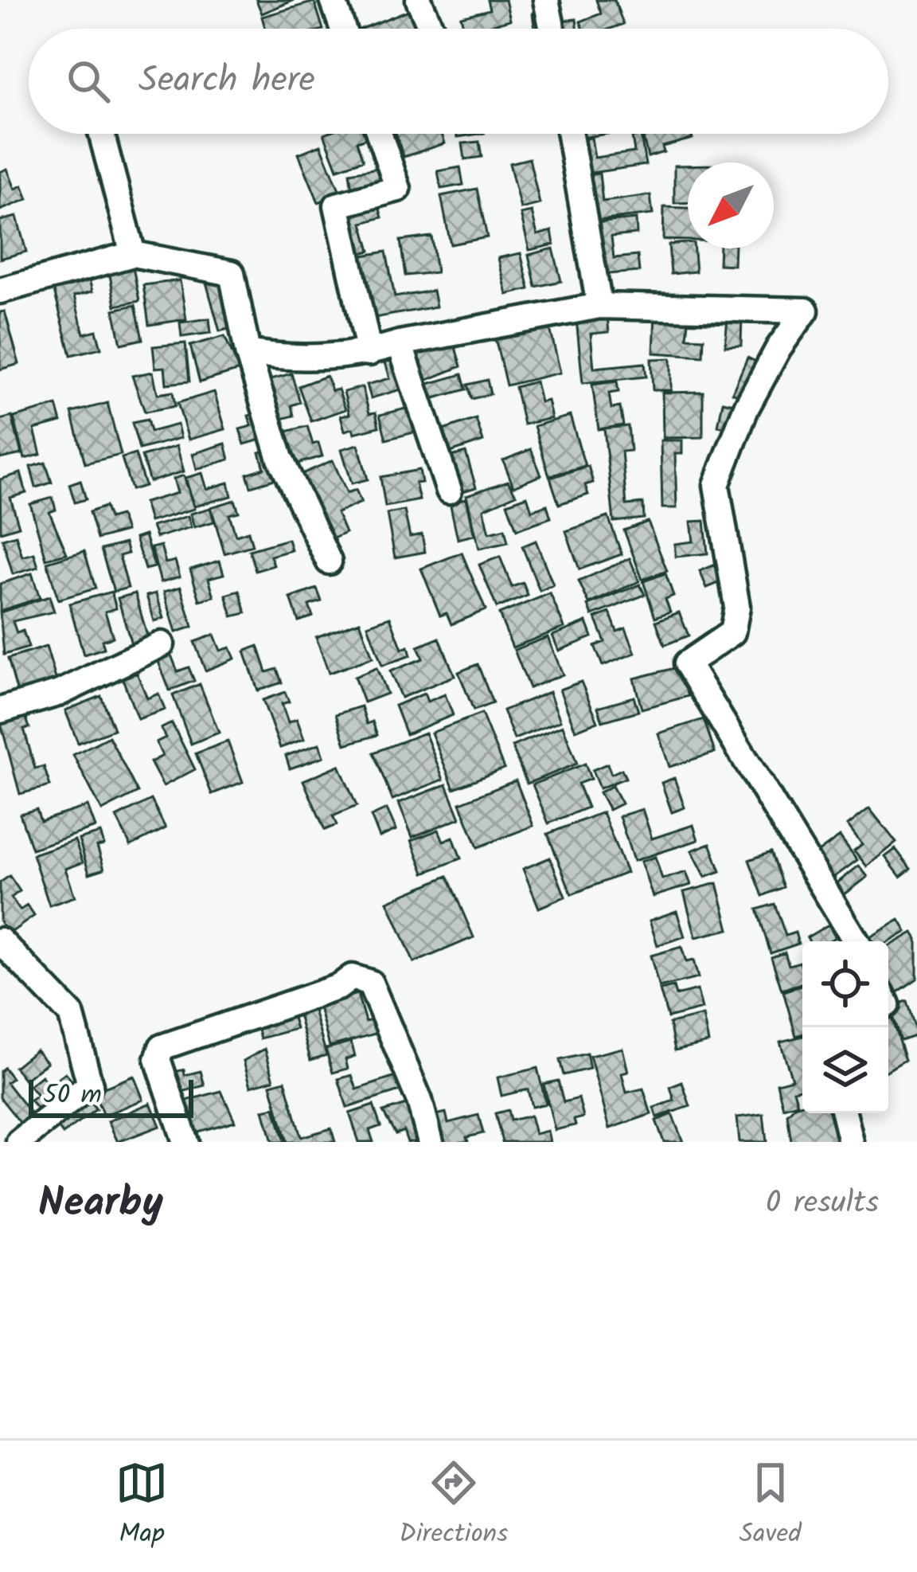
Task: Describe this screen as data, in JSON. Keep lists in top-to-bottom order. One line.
{"scale_bar":"50 m","north":"bottom left","page":{"search":"Search here","scale":"50 m","heading":["Nearby","0 results"],"nav":["Map","Directions","Saved"]}}
